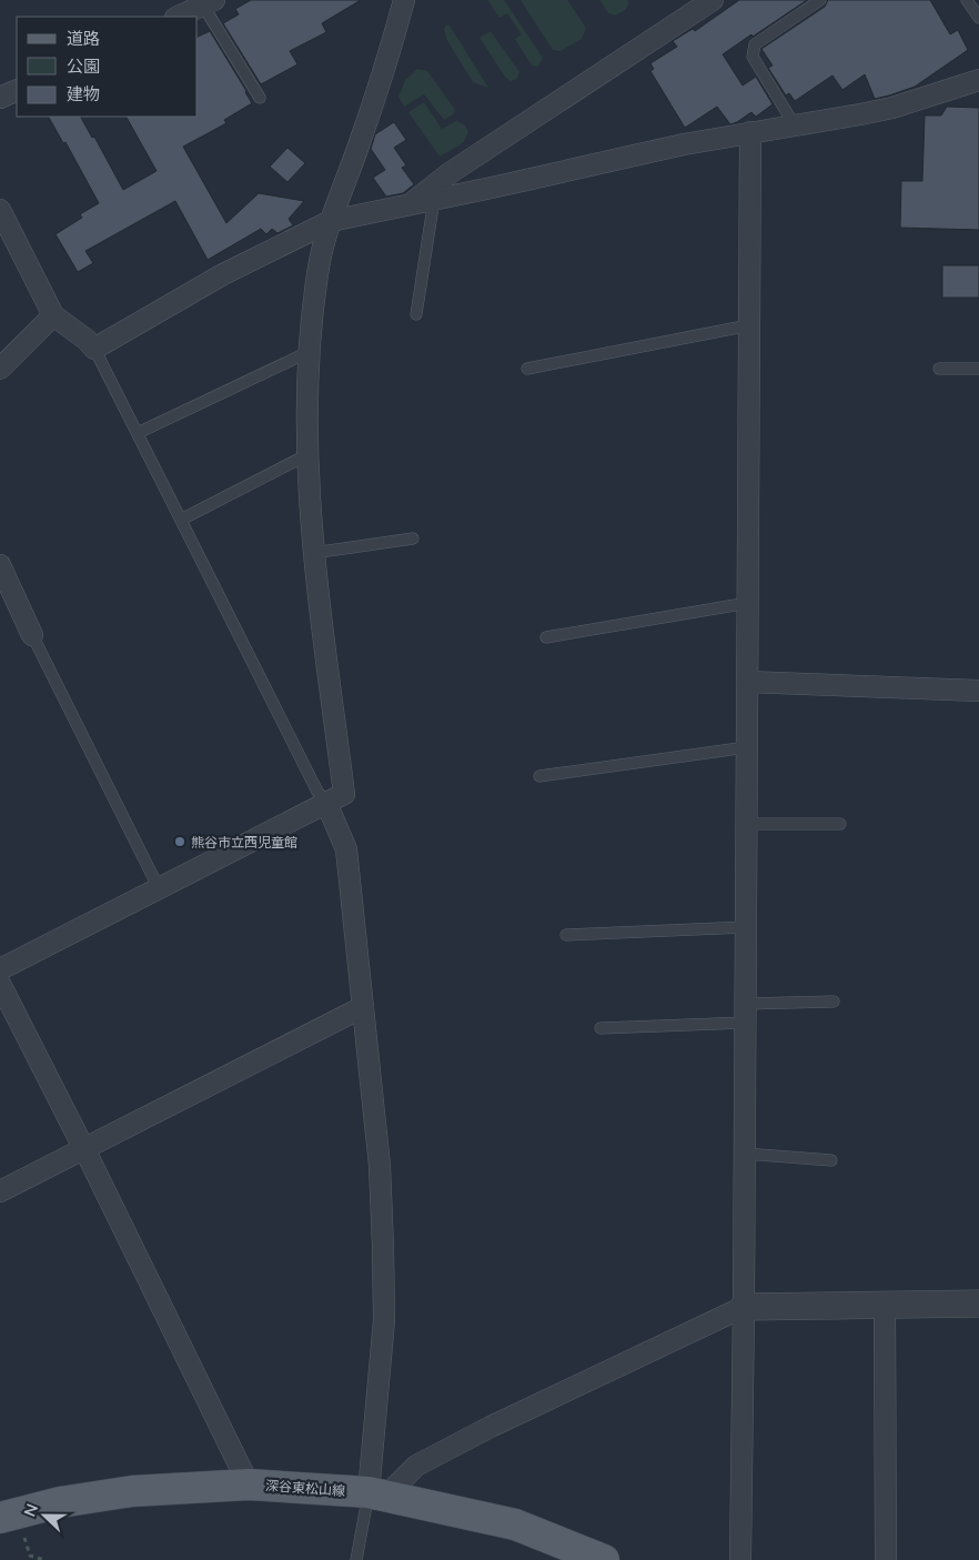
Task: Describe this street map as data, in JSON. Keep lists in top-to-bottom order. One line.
{"streets":{"main road":["深谷東松山線"]},"places":["熊谷市立西児童館"],"legend":["道路","公園","建物"],"north":"left"}
